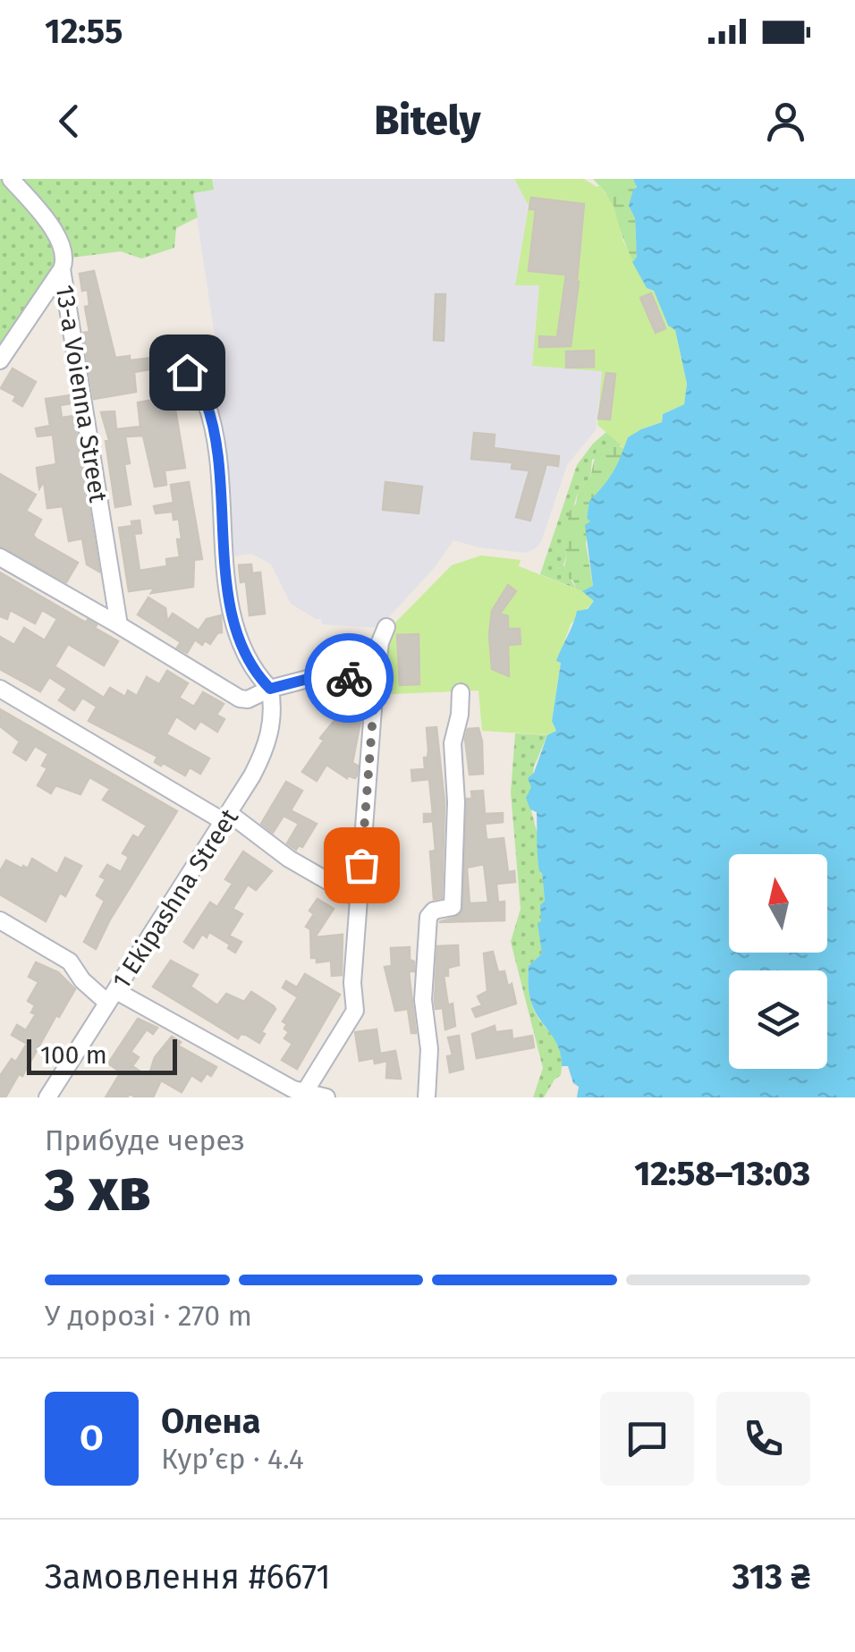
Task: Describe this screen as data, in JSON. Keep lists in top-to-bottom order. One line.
{"streets":{"street":["13-a Voienna Street","1 Ekipashna Street"]},"scale_bar":"100 m","north":"top","page":{"status":"12:55","header":"Bitely","scale":"100 m","heading":["3 хв","Прибуде через","12:58–13:03"],"panel":["Олена","Кур’єр · 4.4","Замовлення #6671","313 ₴"],"bar":"У дорозі · 270 m","round":"О"}}
